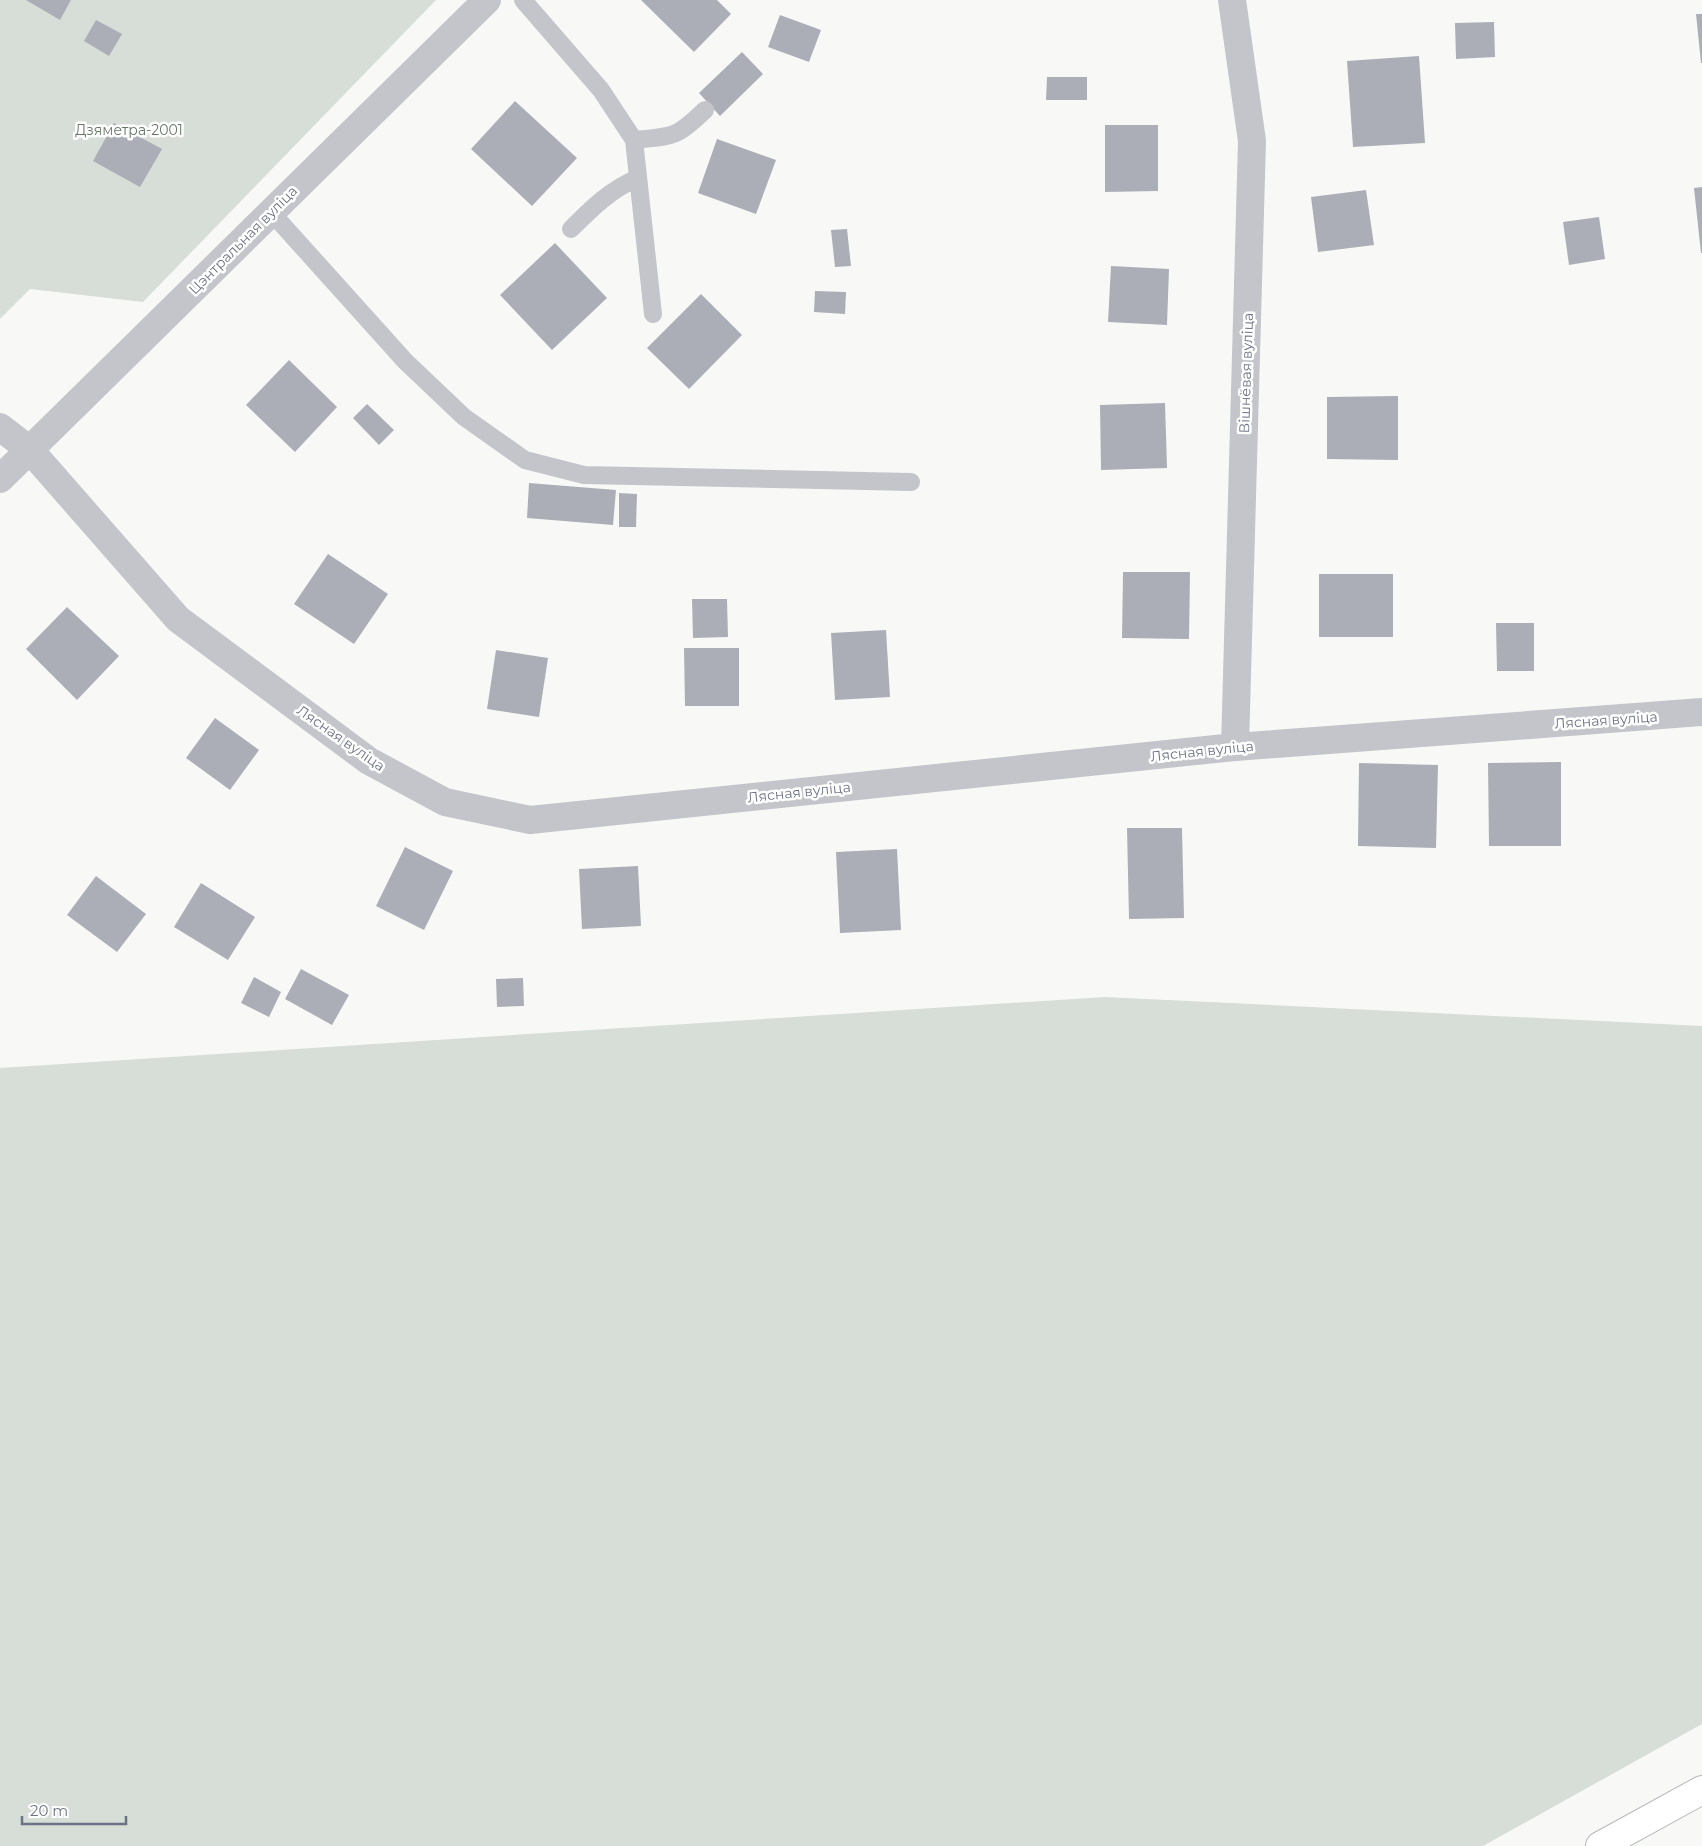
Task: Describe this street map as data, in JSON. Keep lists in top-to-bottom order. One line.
{"streets":{"street":["Цэнтральная вуліца","Вішнёвая вуліца","Лясная вуліца"]},"crossings":[["Цэнтральная вуліца","Лясная вуліца"],["Вішнёвая вуліца","Лясная вуліца"]],"parks":["Дзяметра-2001"],"scale_bar":"20 m"}
